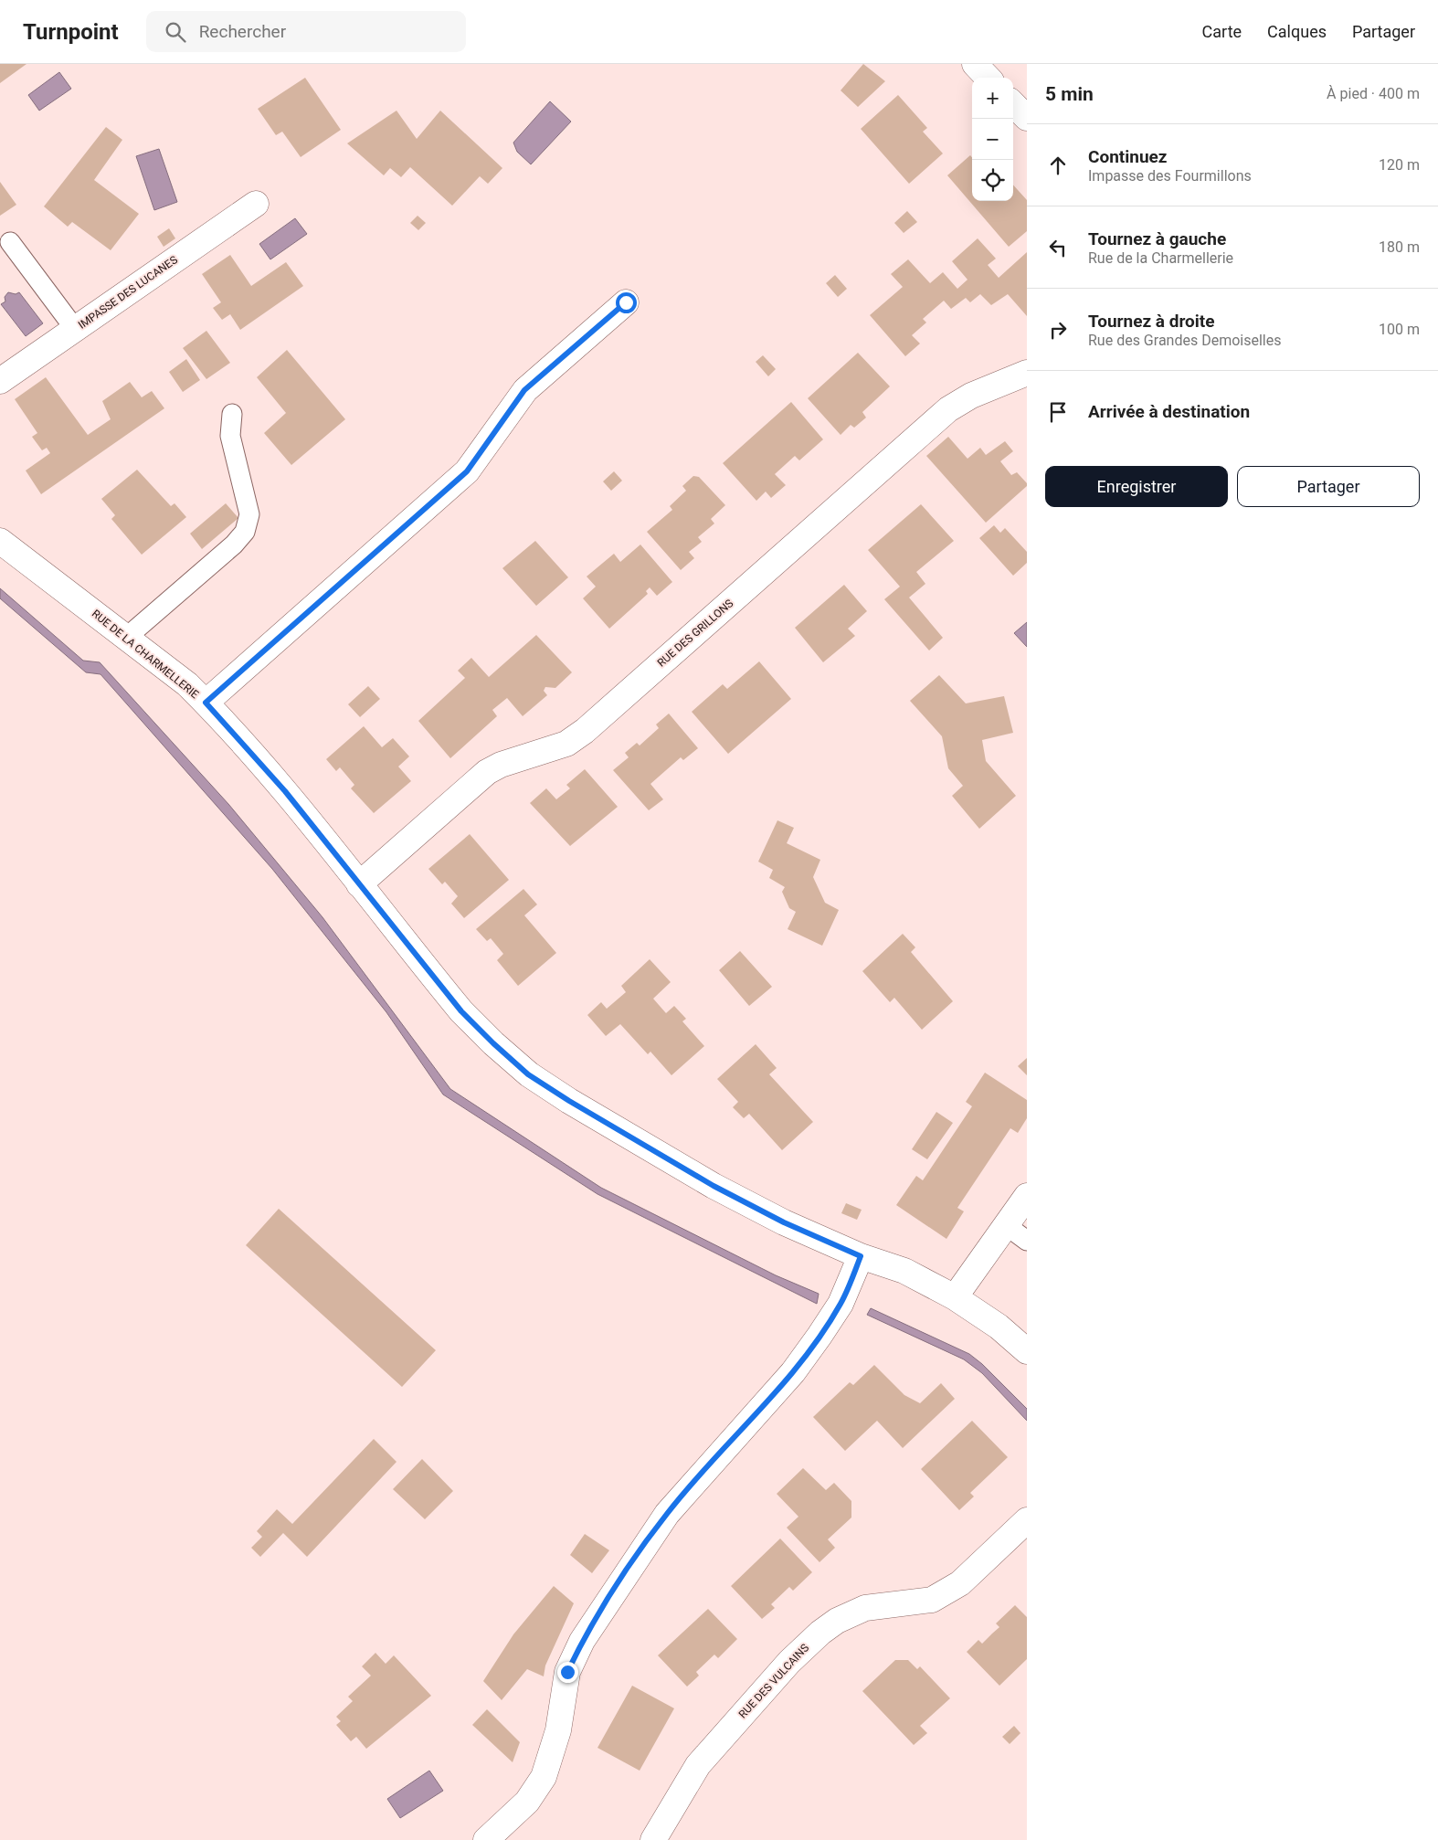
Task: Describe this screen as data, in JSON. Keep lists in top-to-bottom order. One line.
{"streets":{"street":["IMPASSE DES LUCANES","RUE DES GRILLONS","RUE DE LA CHARMELLERIE","RUE DES VULCAINS"]},"crossings":[["RUE DES GRILLONS","RUE DE LA CHARMELLERIE"]],"page":{"header":"Turnpoint","search":"Rechercher","nav":["Carte","Calques","Partager"],"heading":["5 min","À pied · 400 m"],"map_buttons":["+","−"],"list":[["Continuez","Impasse des Fourmillons","120 m"],["Tournez à gauche","Rue de la Charmellerie","180 m"],["Tournez à droite","Rue des Grandes Demoiselles","100 m"],"Arrivée à destination"],"buttons":["Enregistrer","Partager"]}}
